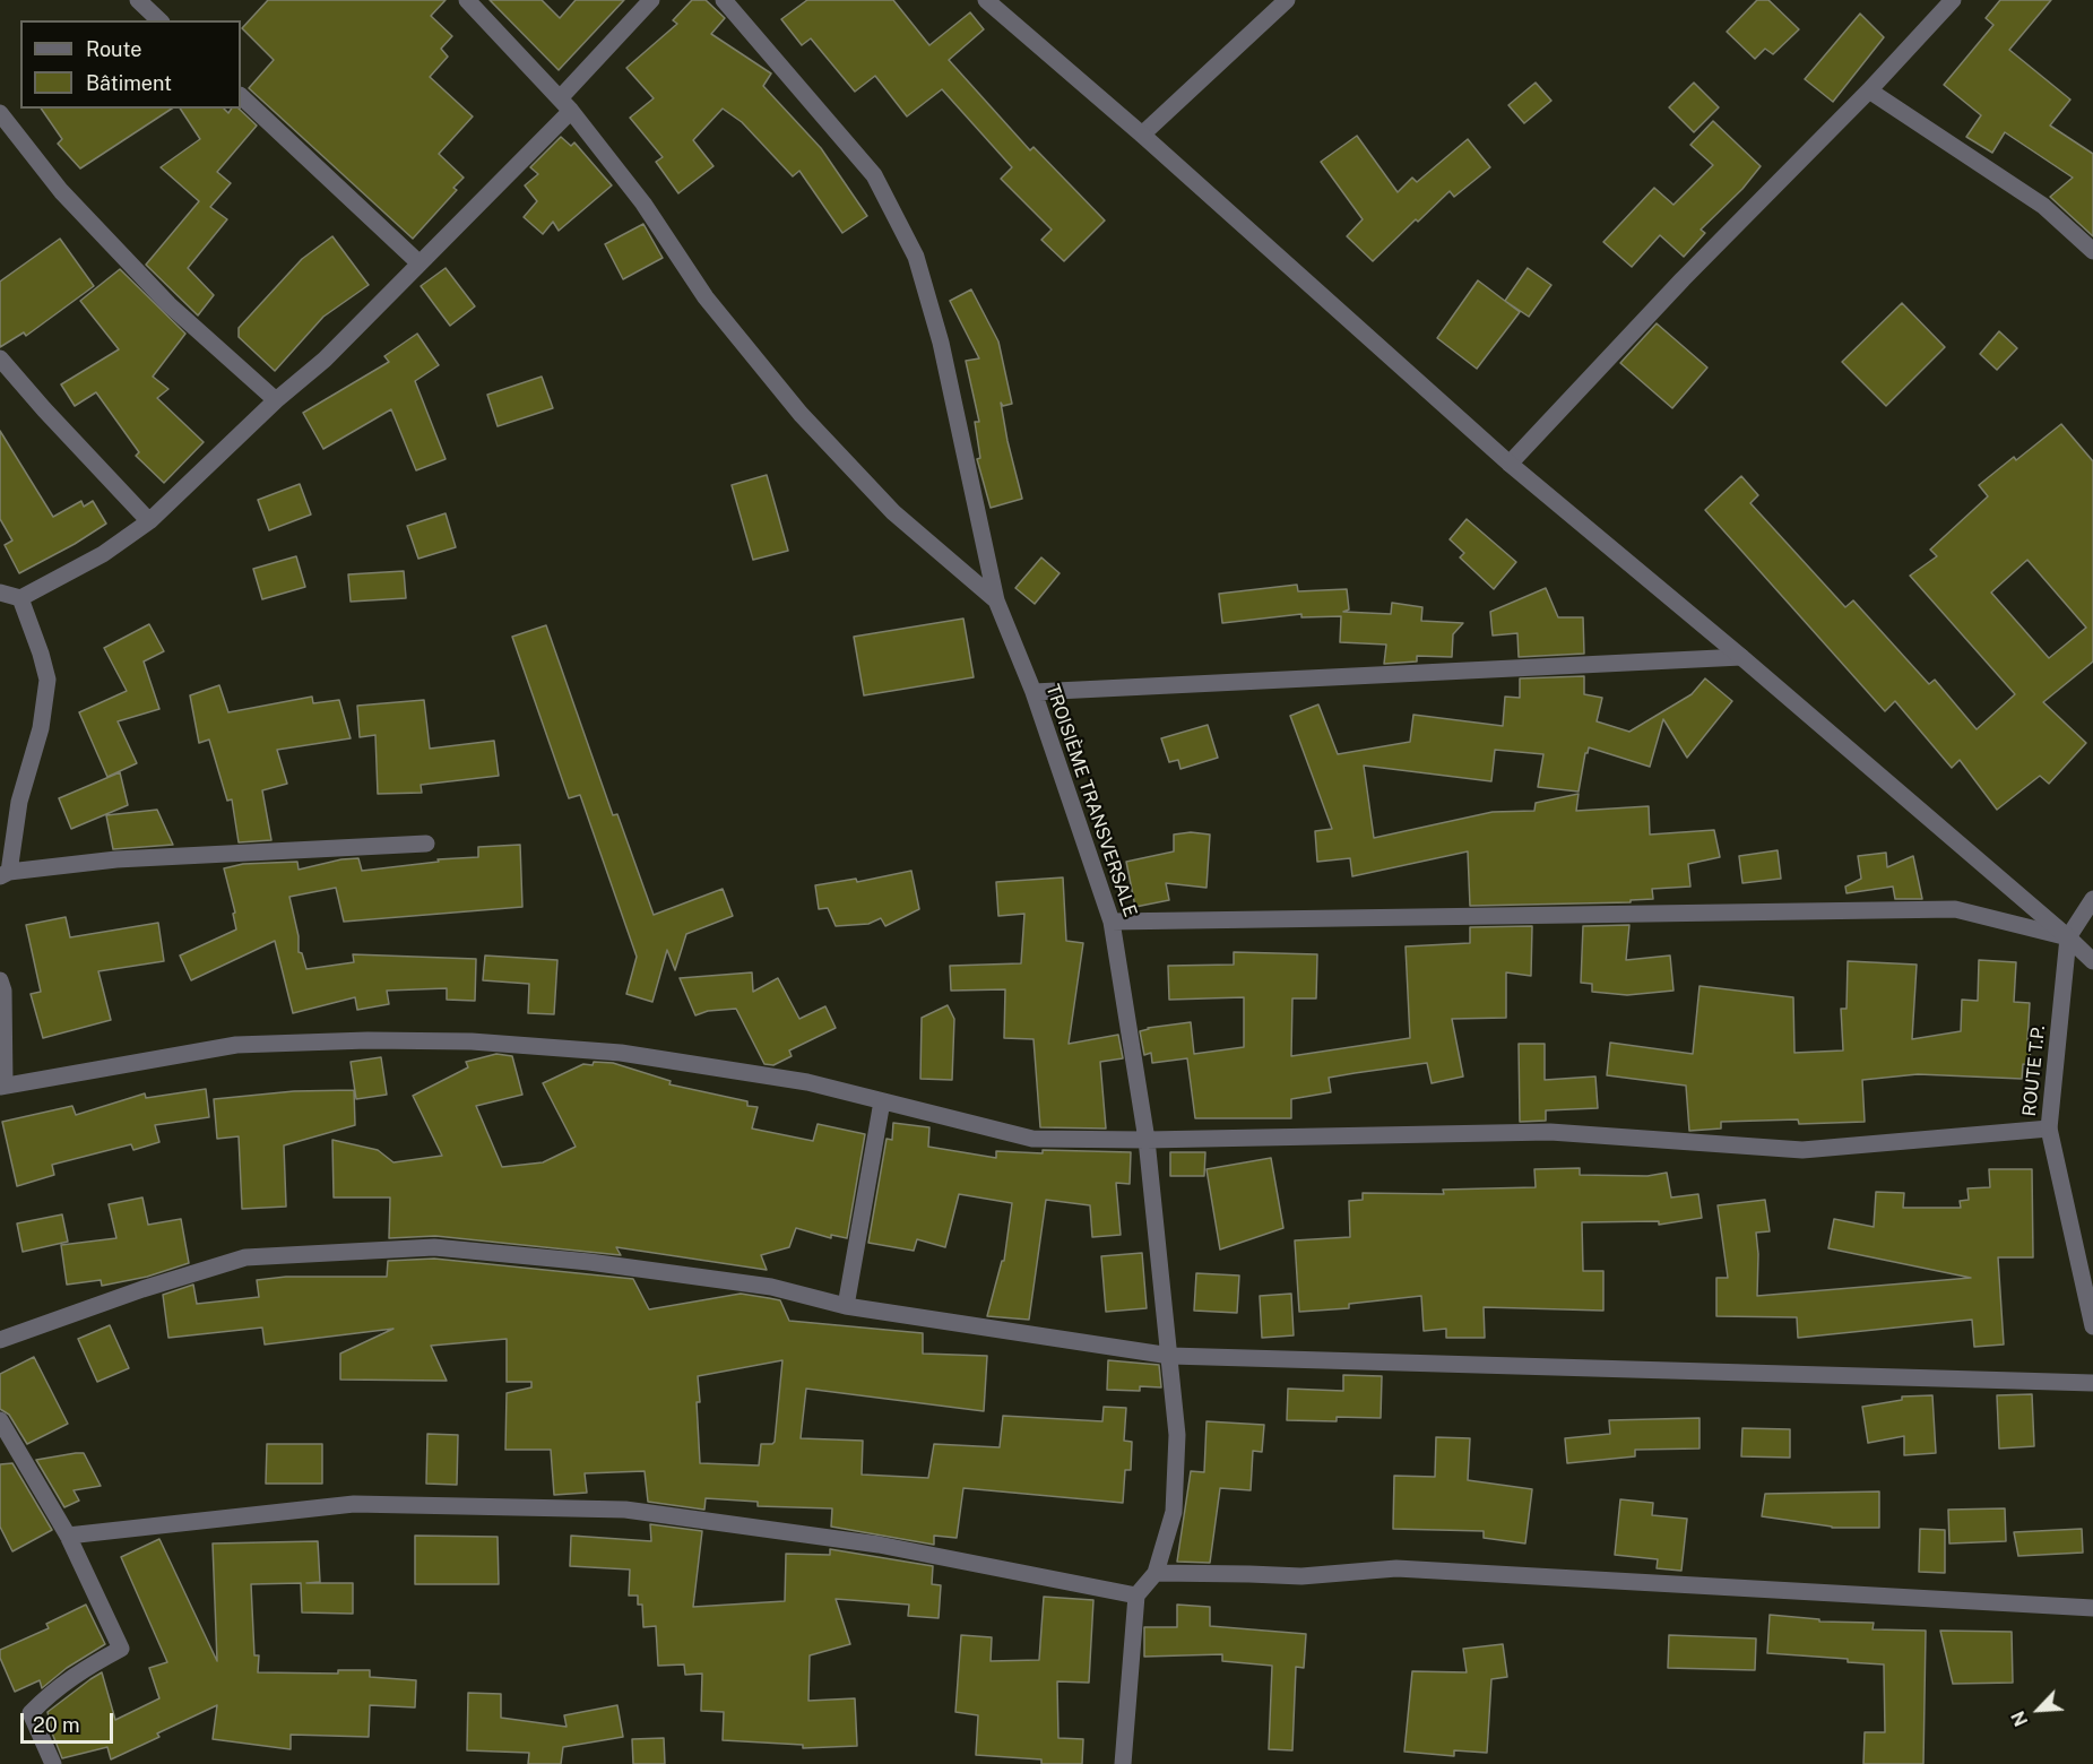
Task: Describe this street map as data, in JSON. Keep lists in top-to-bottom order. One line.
{"streets":{"street":["TROISIÈME TRANSVERSALE","ROUTE T.P."]},"legend":["Route","Bâtiment"],"scale_bar":"20 m","north":"bottom left"}
